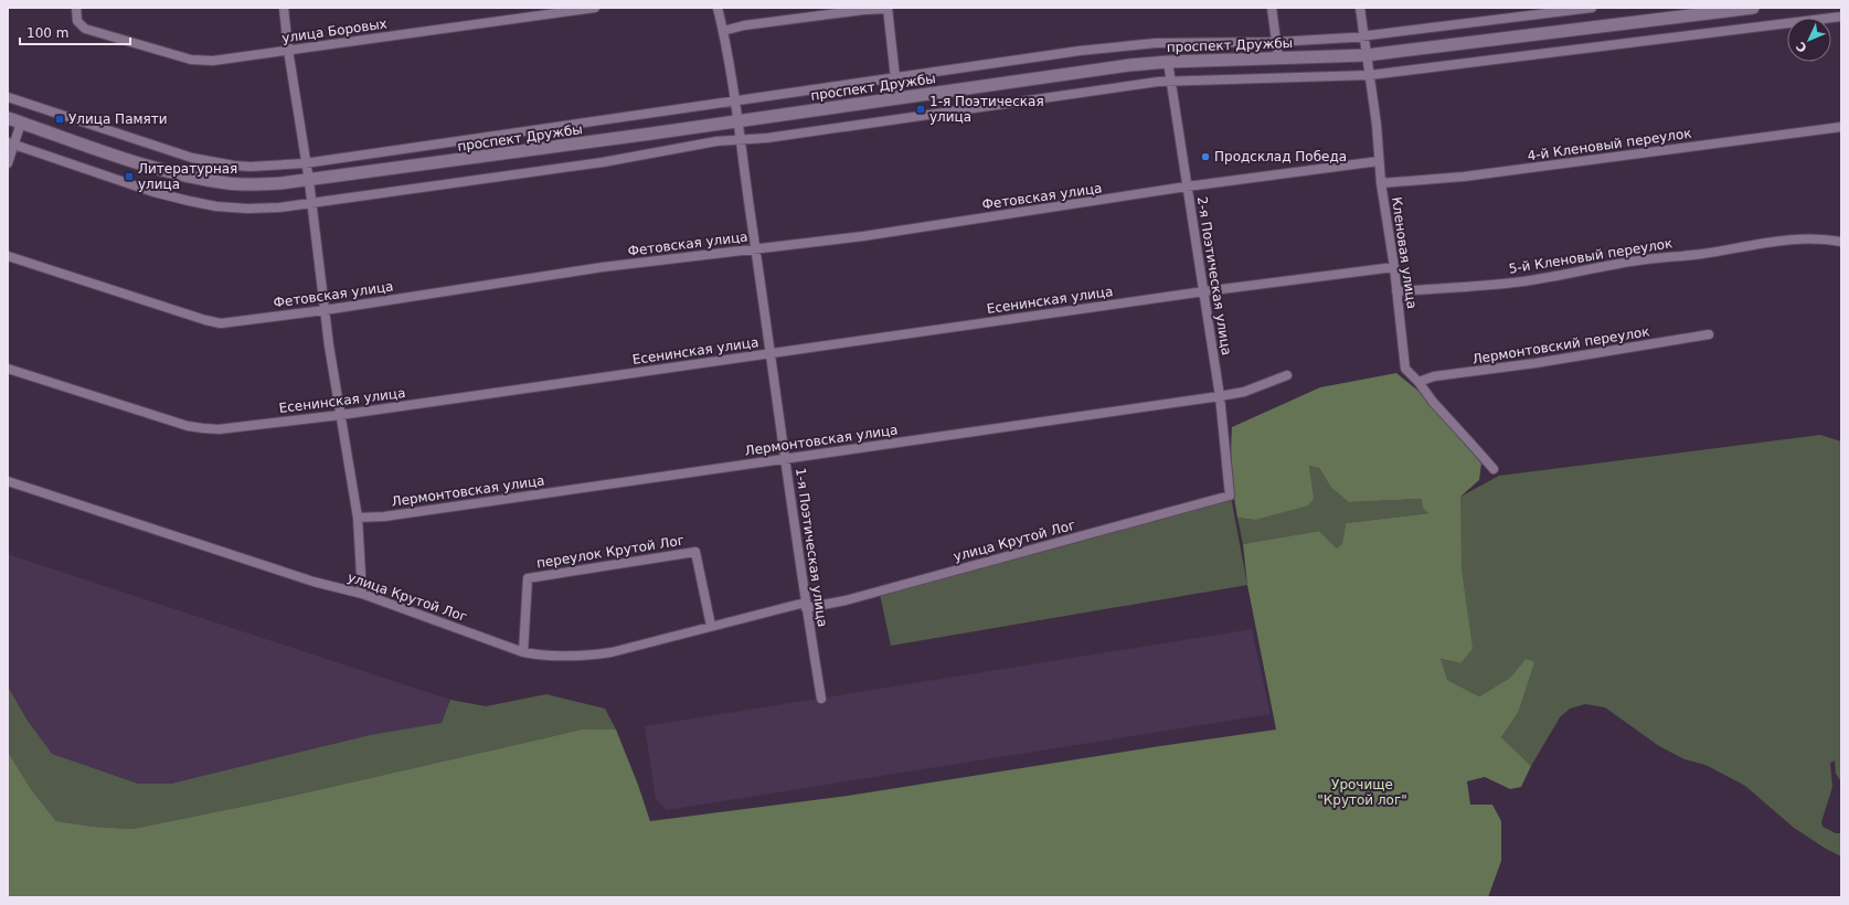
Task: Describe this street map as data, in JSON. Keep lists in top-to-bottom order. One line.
{"streets":{"main road":["проспект Дружбы"],"street":["улица Боровых","4-й Кленовый переулок","Фетовская улица","Кленовая улица","5-й Кленовый переулок","2-я Поэтическая улица","Есенинская улица","Лермонтовский переулок","Лермонтовская улица","улица Крутой Лог","1-я Поэтическая улица","переулок Крутой Лог"]},"crossings":[["проспект Дружбы","Кленовая улица"],["проспект Дружбы","2-я Поэтическая улица"],["проспект Дружбы","1-я Поэтическая улица"],["4-й Кленовый переулок","Кленовая улица"],["Фетовская улица","Кленовая улица"],["Фетовская улица","2-я Поэтическая улица"],["Фетовская улица","1-я Поэтическая улица"],["Кленовая улица","5-й Кленовый переулок"],["Кленовая улица","Есенинская улица"],["Кленовая улица","Лермонтовский переулок"],["2-я Поэтическая улица","Есенинская улица"],["2-я Поэтическая улица","Лермонтовская улица"],["2-я Поэтическая улица","улица Крутой Лог"],["Есенинская улица","1-я Поэтическая улица"],["Лермонтовская улица","1-я Поэтическая улица"],["улица Крутой Лог","1-я Поэтическая улица"],["улица Крутой Лог","переулок Крутой Лог"]],"parks":["Урочище \"Крутой лог\""],"places":{"transit":["1-я Поэтическая улица","Улица Памяти","Литературная улица"],"other":["Продсклад Победа"]},"scale_bar":"100 m","north":"bottom left"}
